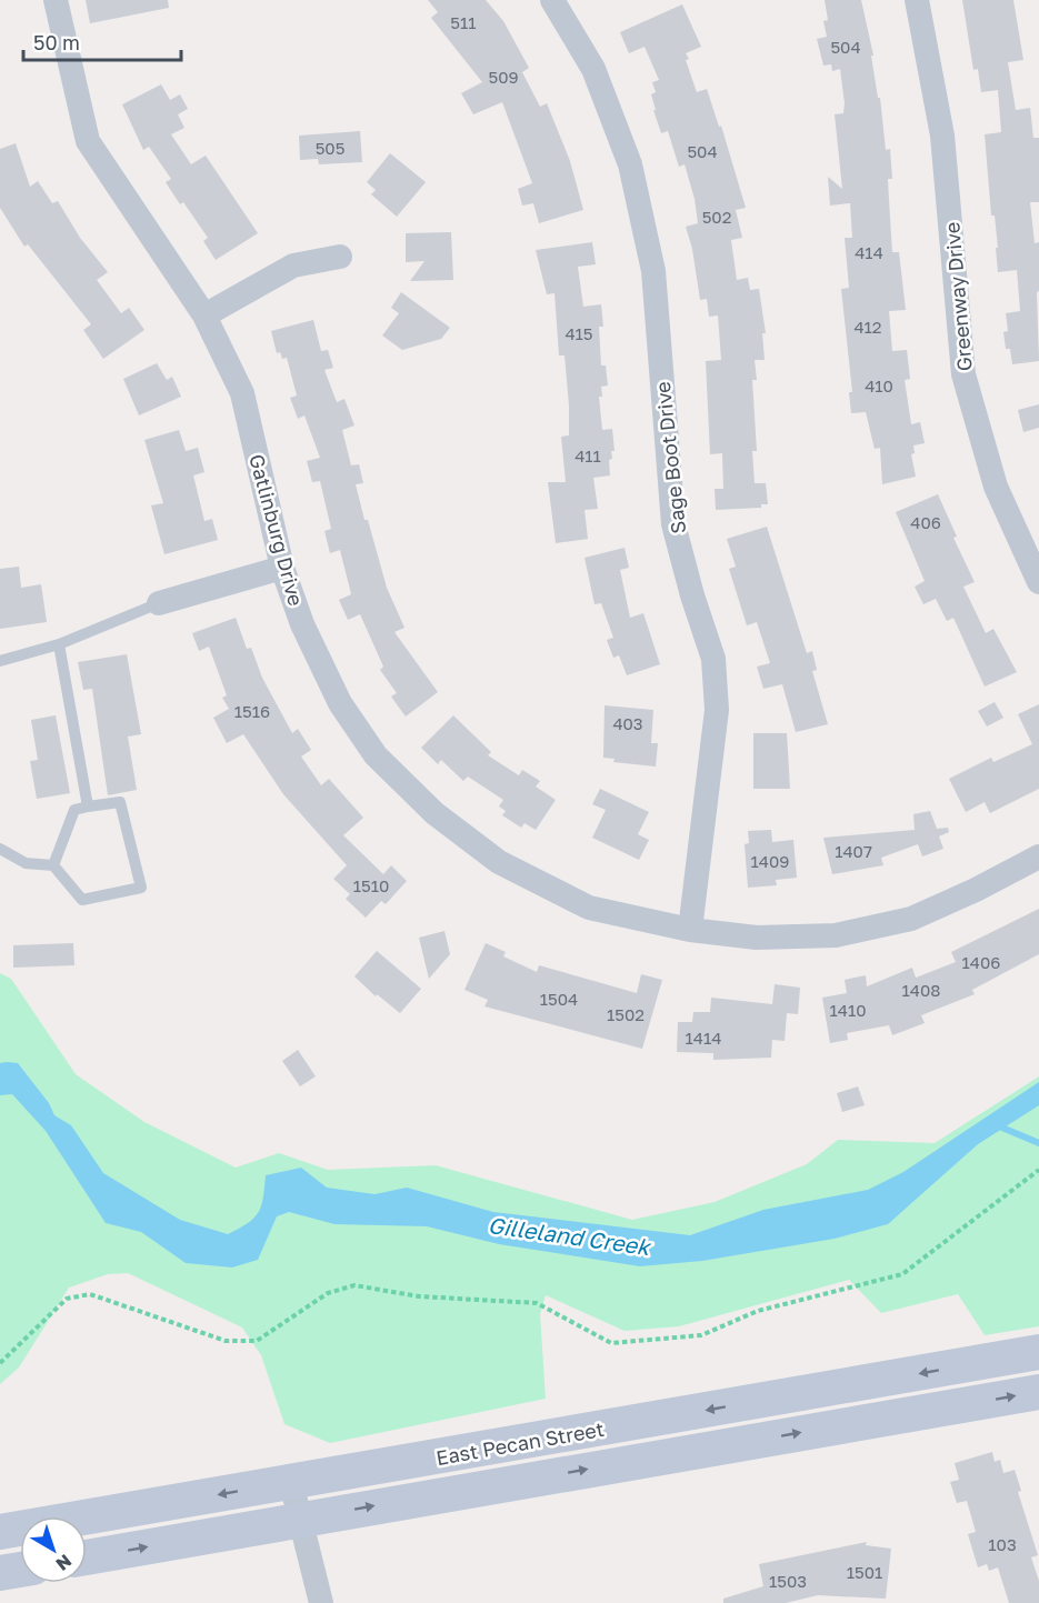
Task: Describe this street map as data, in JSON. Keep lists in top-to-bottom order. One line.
{"streets":{"main road":["East Pecan Street"],"street":["Greenway Drive","Sage Boot Drive","Gatlinburg Drive"]},"crossings":[["Sage Boot Drive","Gatlinburg Drive"]],"water":["Gilleland Creek"],"house_numbers":["511","504","509","505","504","502","414","412","415","410","411","406","1516","403","1407","1409","1510","1406","1408","1504","1410","1502","1414","103","1501","1503"],"scale_bar":"50 m","north":"bottom right"}
